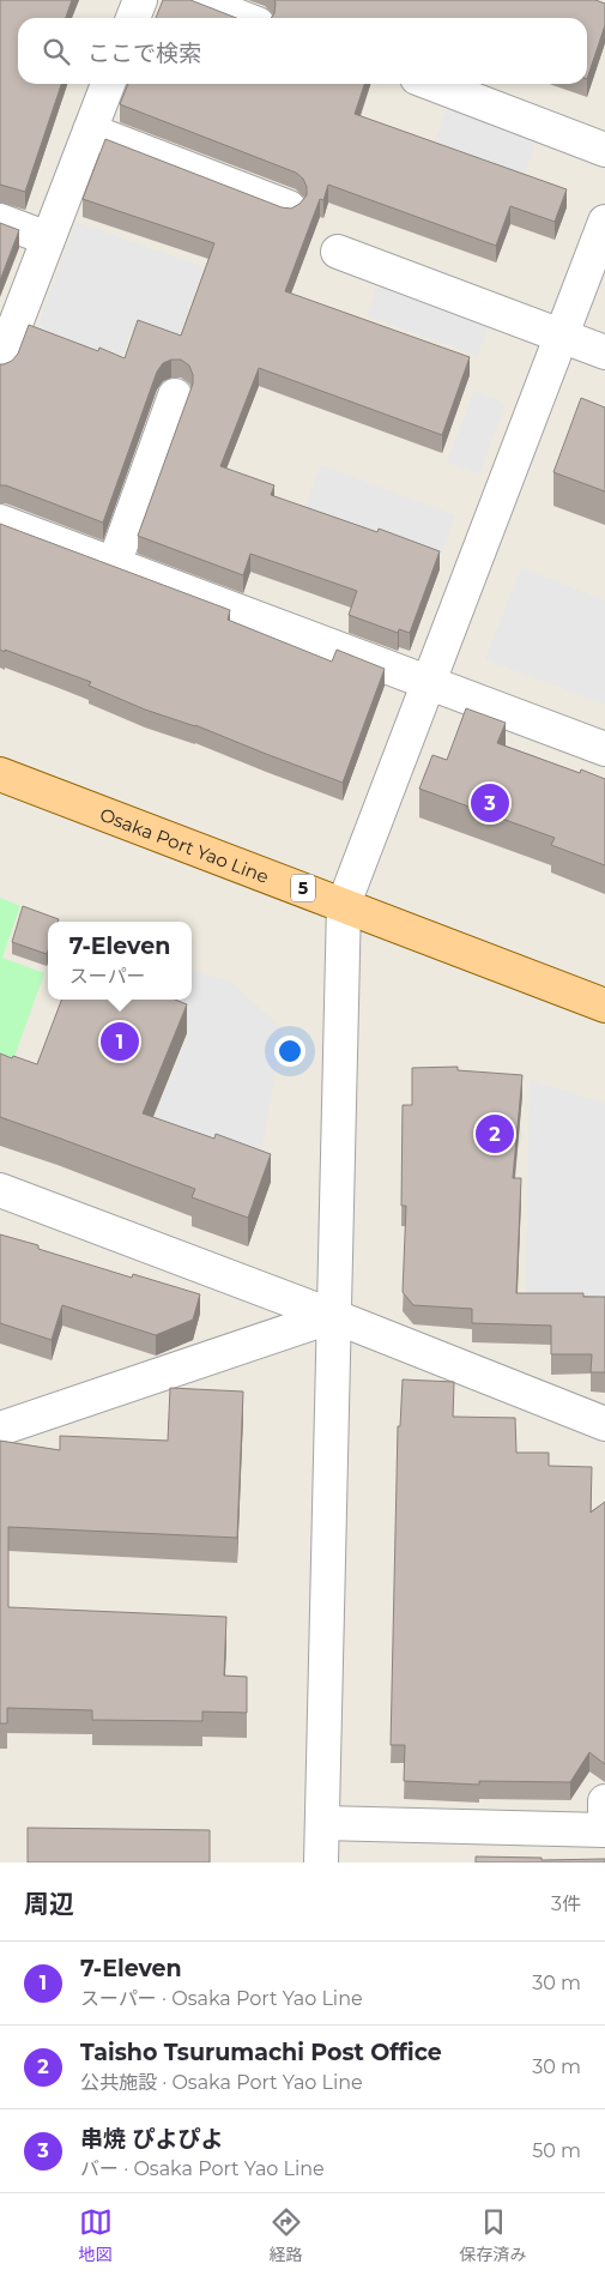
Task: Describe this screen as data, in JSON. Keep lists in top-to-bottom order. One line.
{"streets":{"main road":["Osaka Port Yao Line","5"]},"page":{"search":"ここで検索","pins":["3","1","2"],"popup":["7-Eleven","スーパー"],"heading":["周辺","3件"],"list":[{"mark":"1","name":"7-Eleven","note":"スーパー · Osaka Port Yao Line","value":"30 m"},{"mark":"2","name":"Taisho Tsurumachi Post Office","note":"公共施設 · Osaka Port Yao Line","value":"30 m"},{"mark":"3","name":"串焼 ぴよぴよ","note":"バー · Osaka Port Yao Line","value":"50 m"}],"nav":["地図","経路","保存済み"]}}
